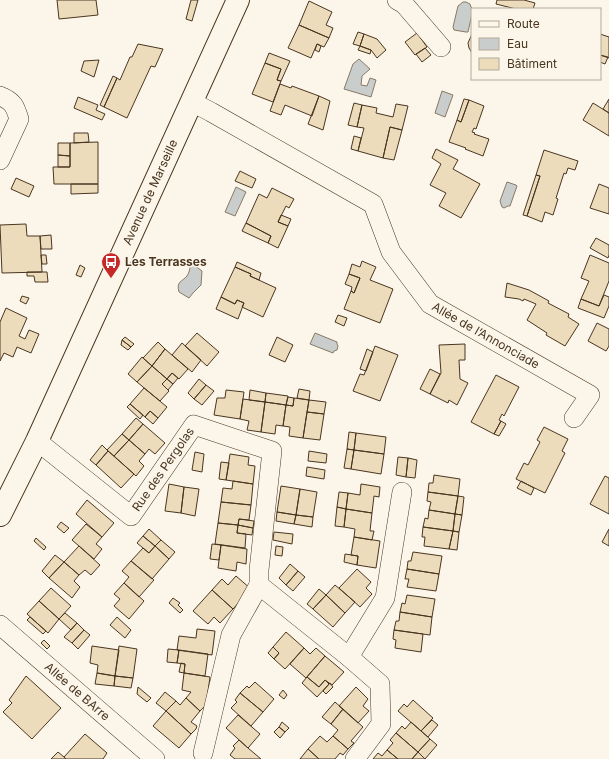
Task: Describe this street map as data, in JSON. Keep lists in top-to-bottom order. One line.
{"streets":{"street":["Avenue de Marseille","Allée de l’Annonciade","Rue des Pergolas","Allée de BArre"]},"crossings":[["Avenue de Marseille","Allée de l’Annonciade"],["Avenue de Marseille","Rue des Pergolas"]],"places":{"bus stop":["Les Terrasses"]},"legend":["Route","Eau","Bâtiment"]}
